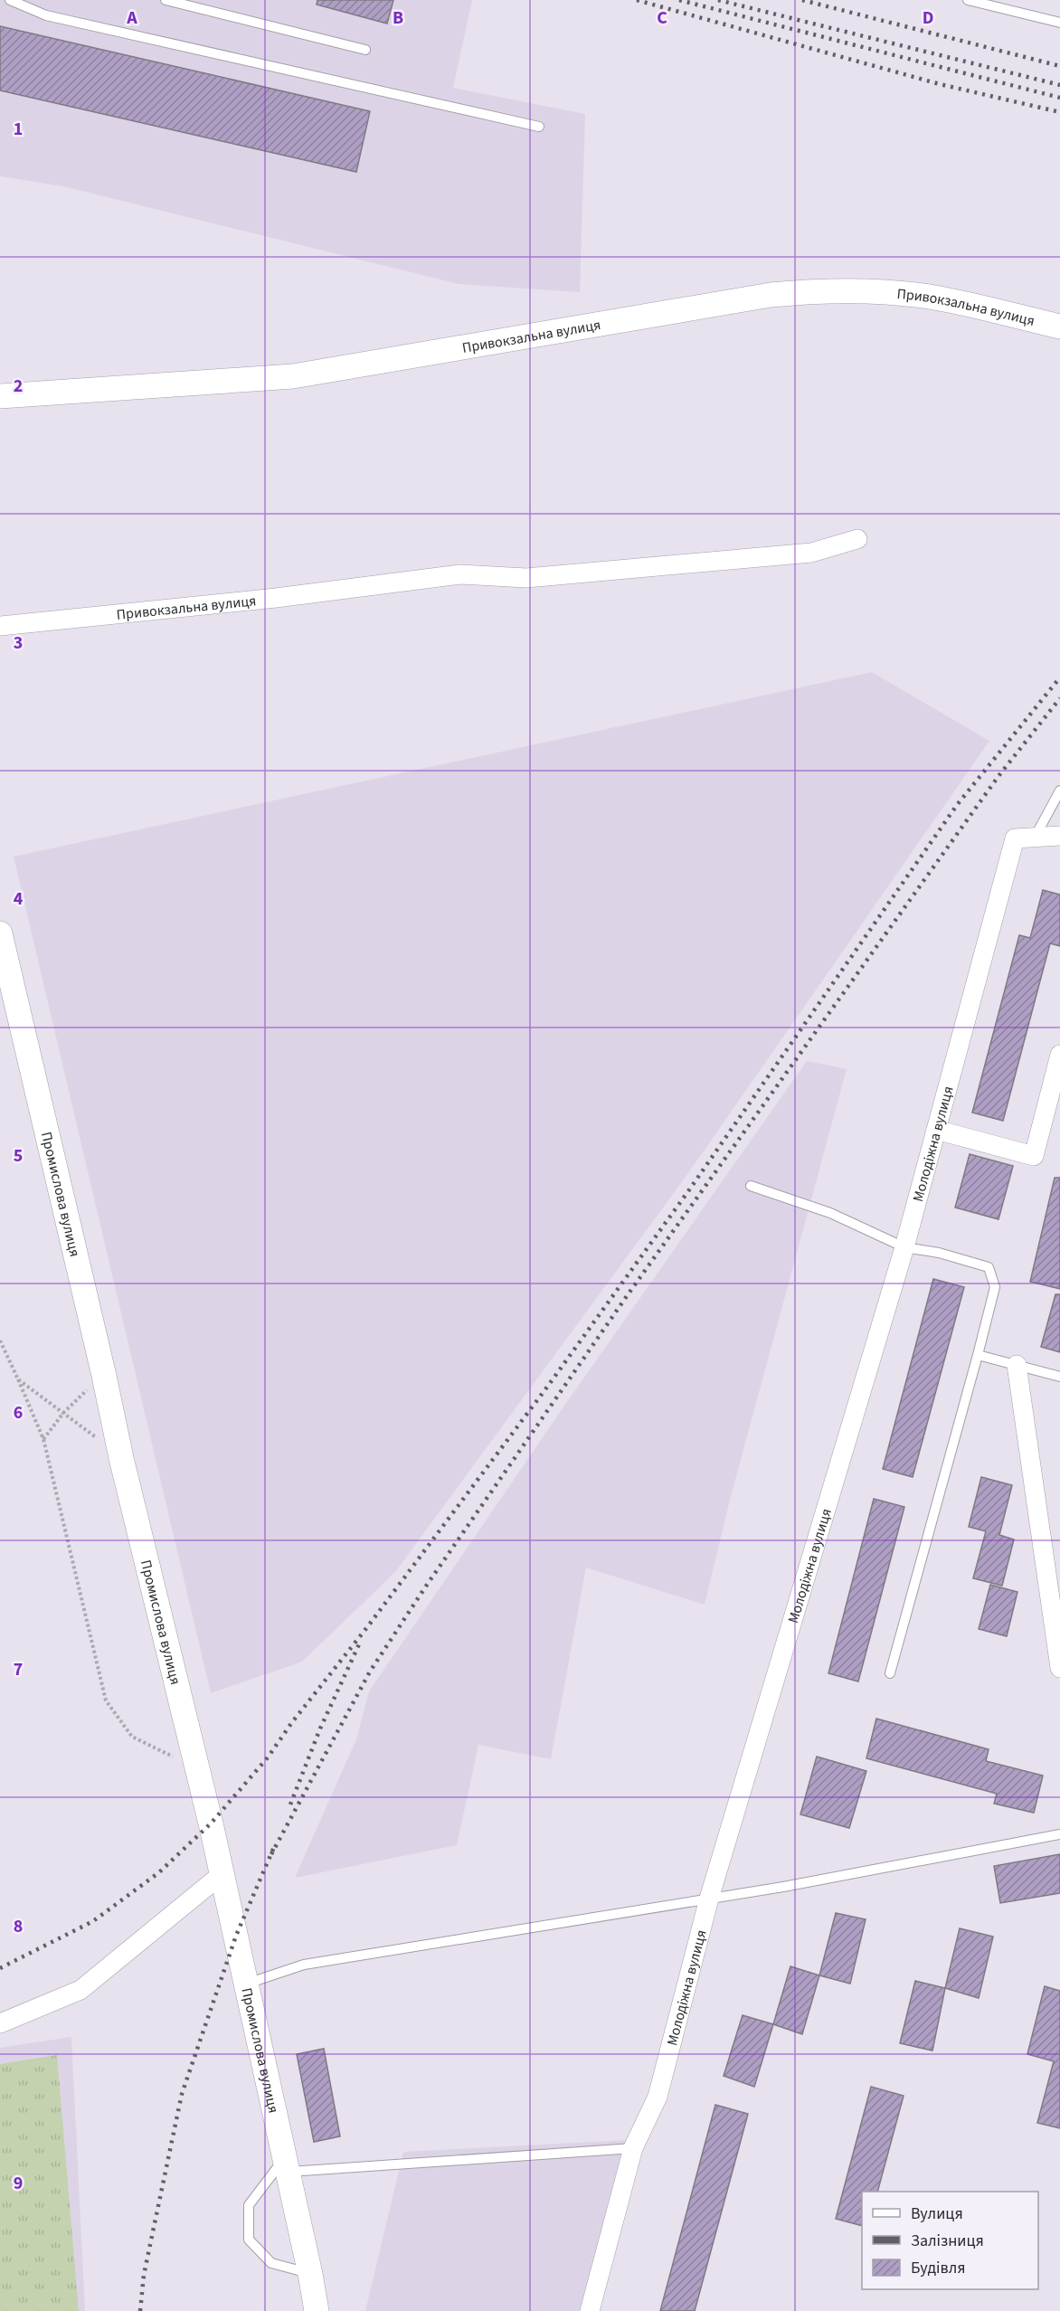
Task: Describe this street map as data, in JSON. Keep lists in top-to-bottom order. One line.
{"streets":{"street":["Привокзальна вулиця","Молодіжна вулиця","Промислова вулиця"]},"legend":["Вулиця","Залізниця","Будівля"],"grid":{"columns":["A","B","C","D"],"rows":["1","2","3","4","5","6","7","8","9"]}}
